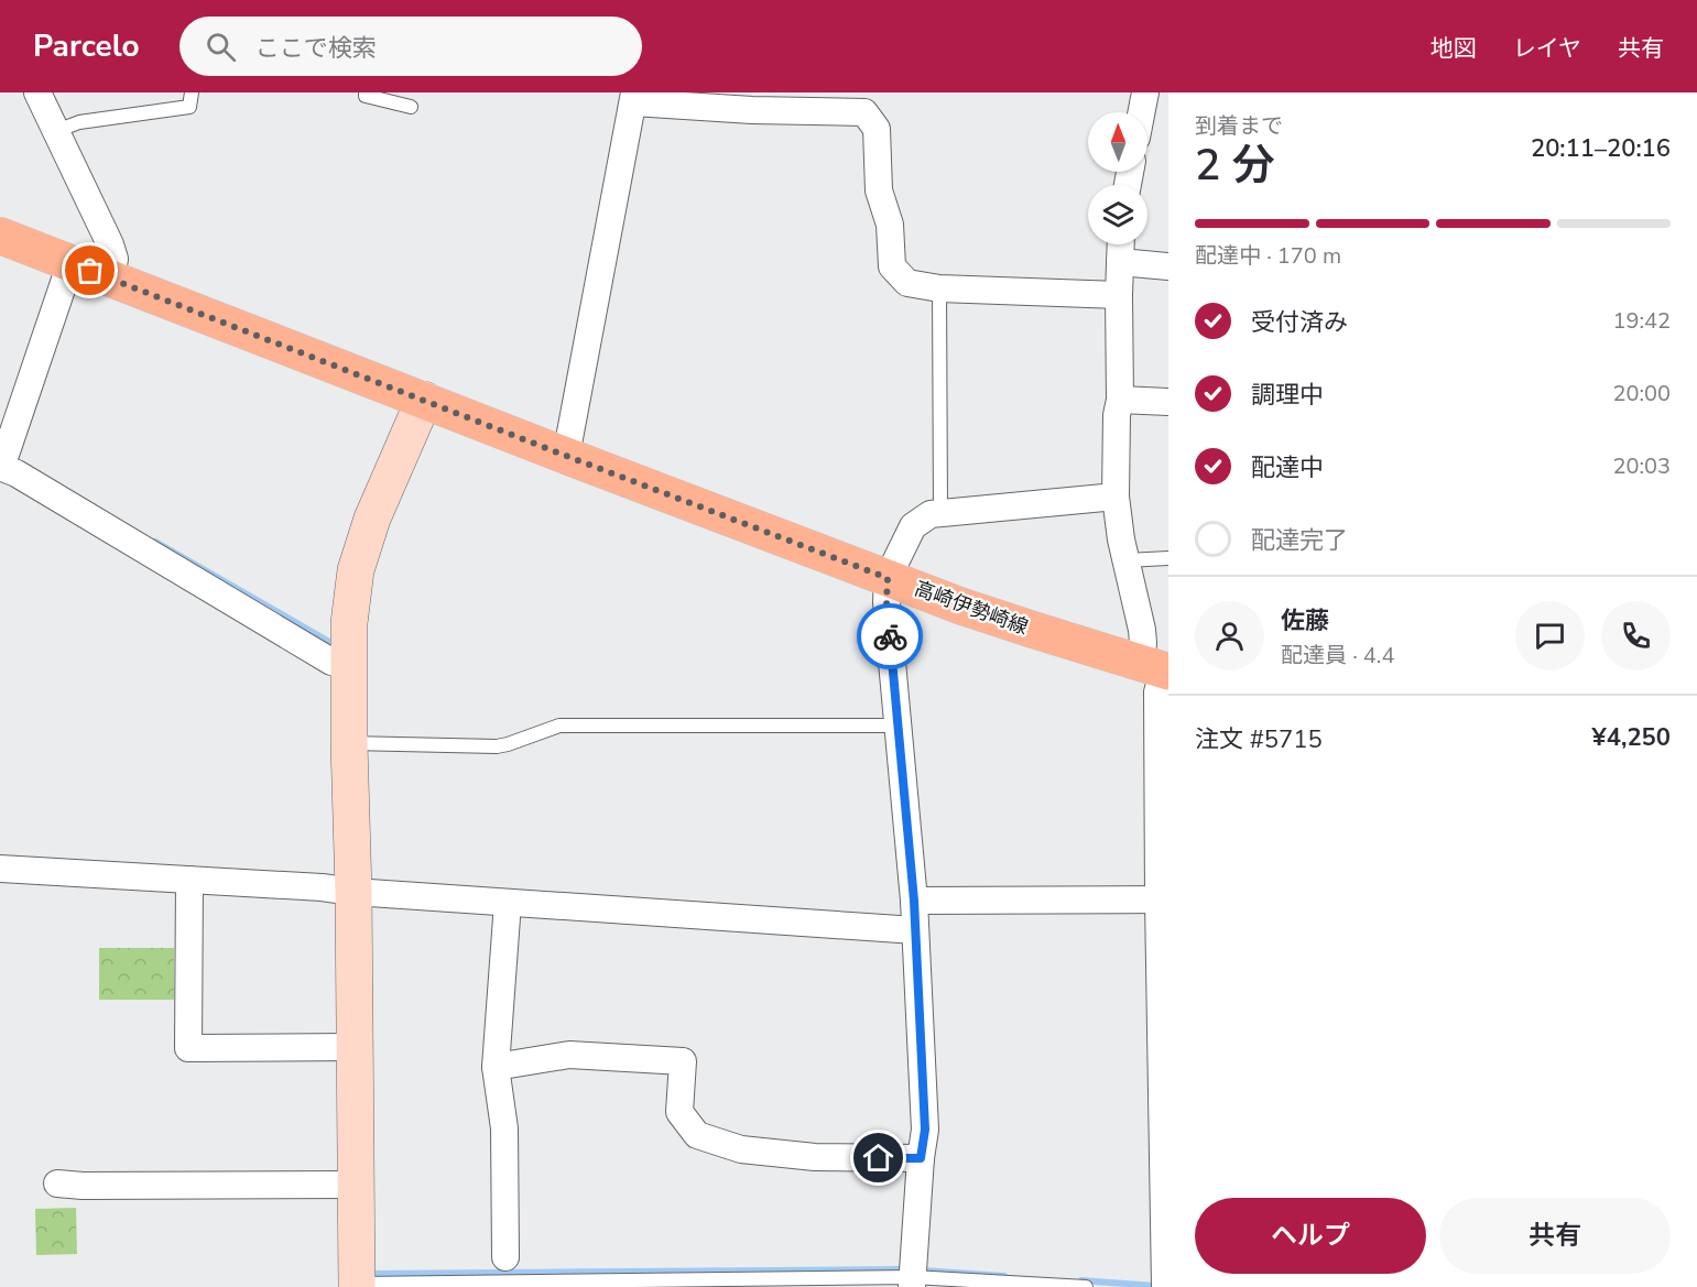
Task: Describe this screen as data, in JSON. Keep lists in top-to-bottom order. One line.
{"streets":{"main road":["高崎伊勢崎線"]},"north":"top","page":{"header":"Parcelo","search":"ここで検索","nav":["地図","レイヤ","共有"],"heading":["2 分","到着まで","20:11–20:16"],"panel":["佐藤","配達員 · 4.4","注文 #5715","¥4,250"],"bar":"配達中 · 170 m","list":[["受付済み","19:42"],["調理中","20:00"],["配達中","20:03"],"配達完了"],"buttons":["ヘルプ","共有"]}}
